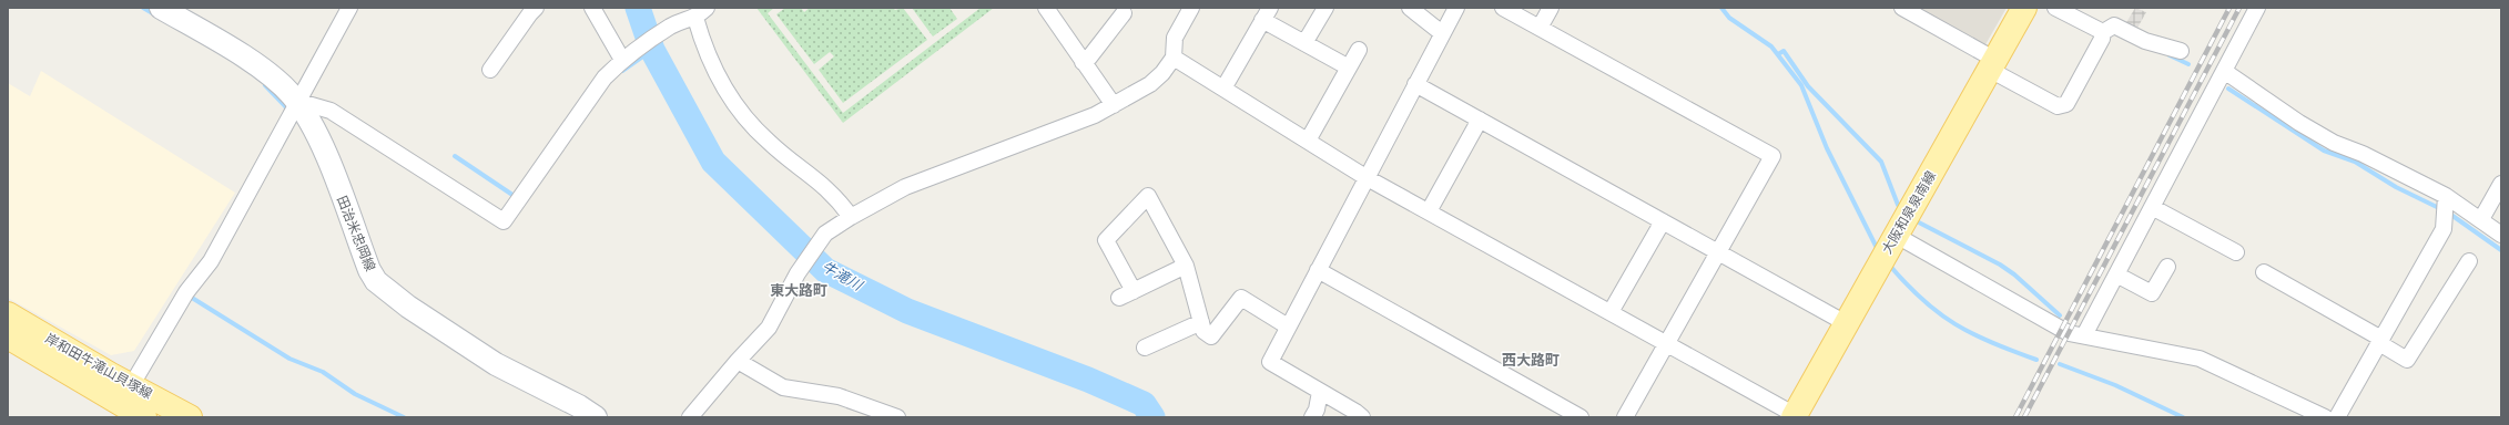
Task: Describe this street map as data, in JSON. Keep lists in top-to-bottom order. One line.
{"streets":{"main road":["大阪和泉泉南線","田治米忠岡線","岸和田牛滝山貝塚線"]},"districts":["東大路町","西大路町"],"water":["牛滝川"]}
